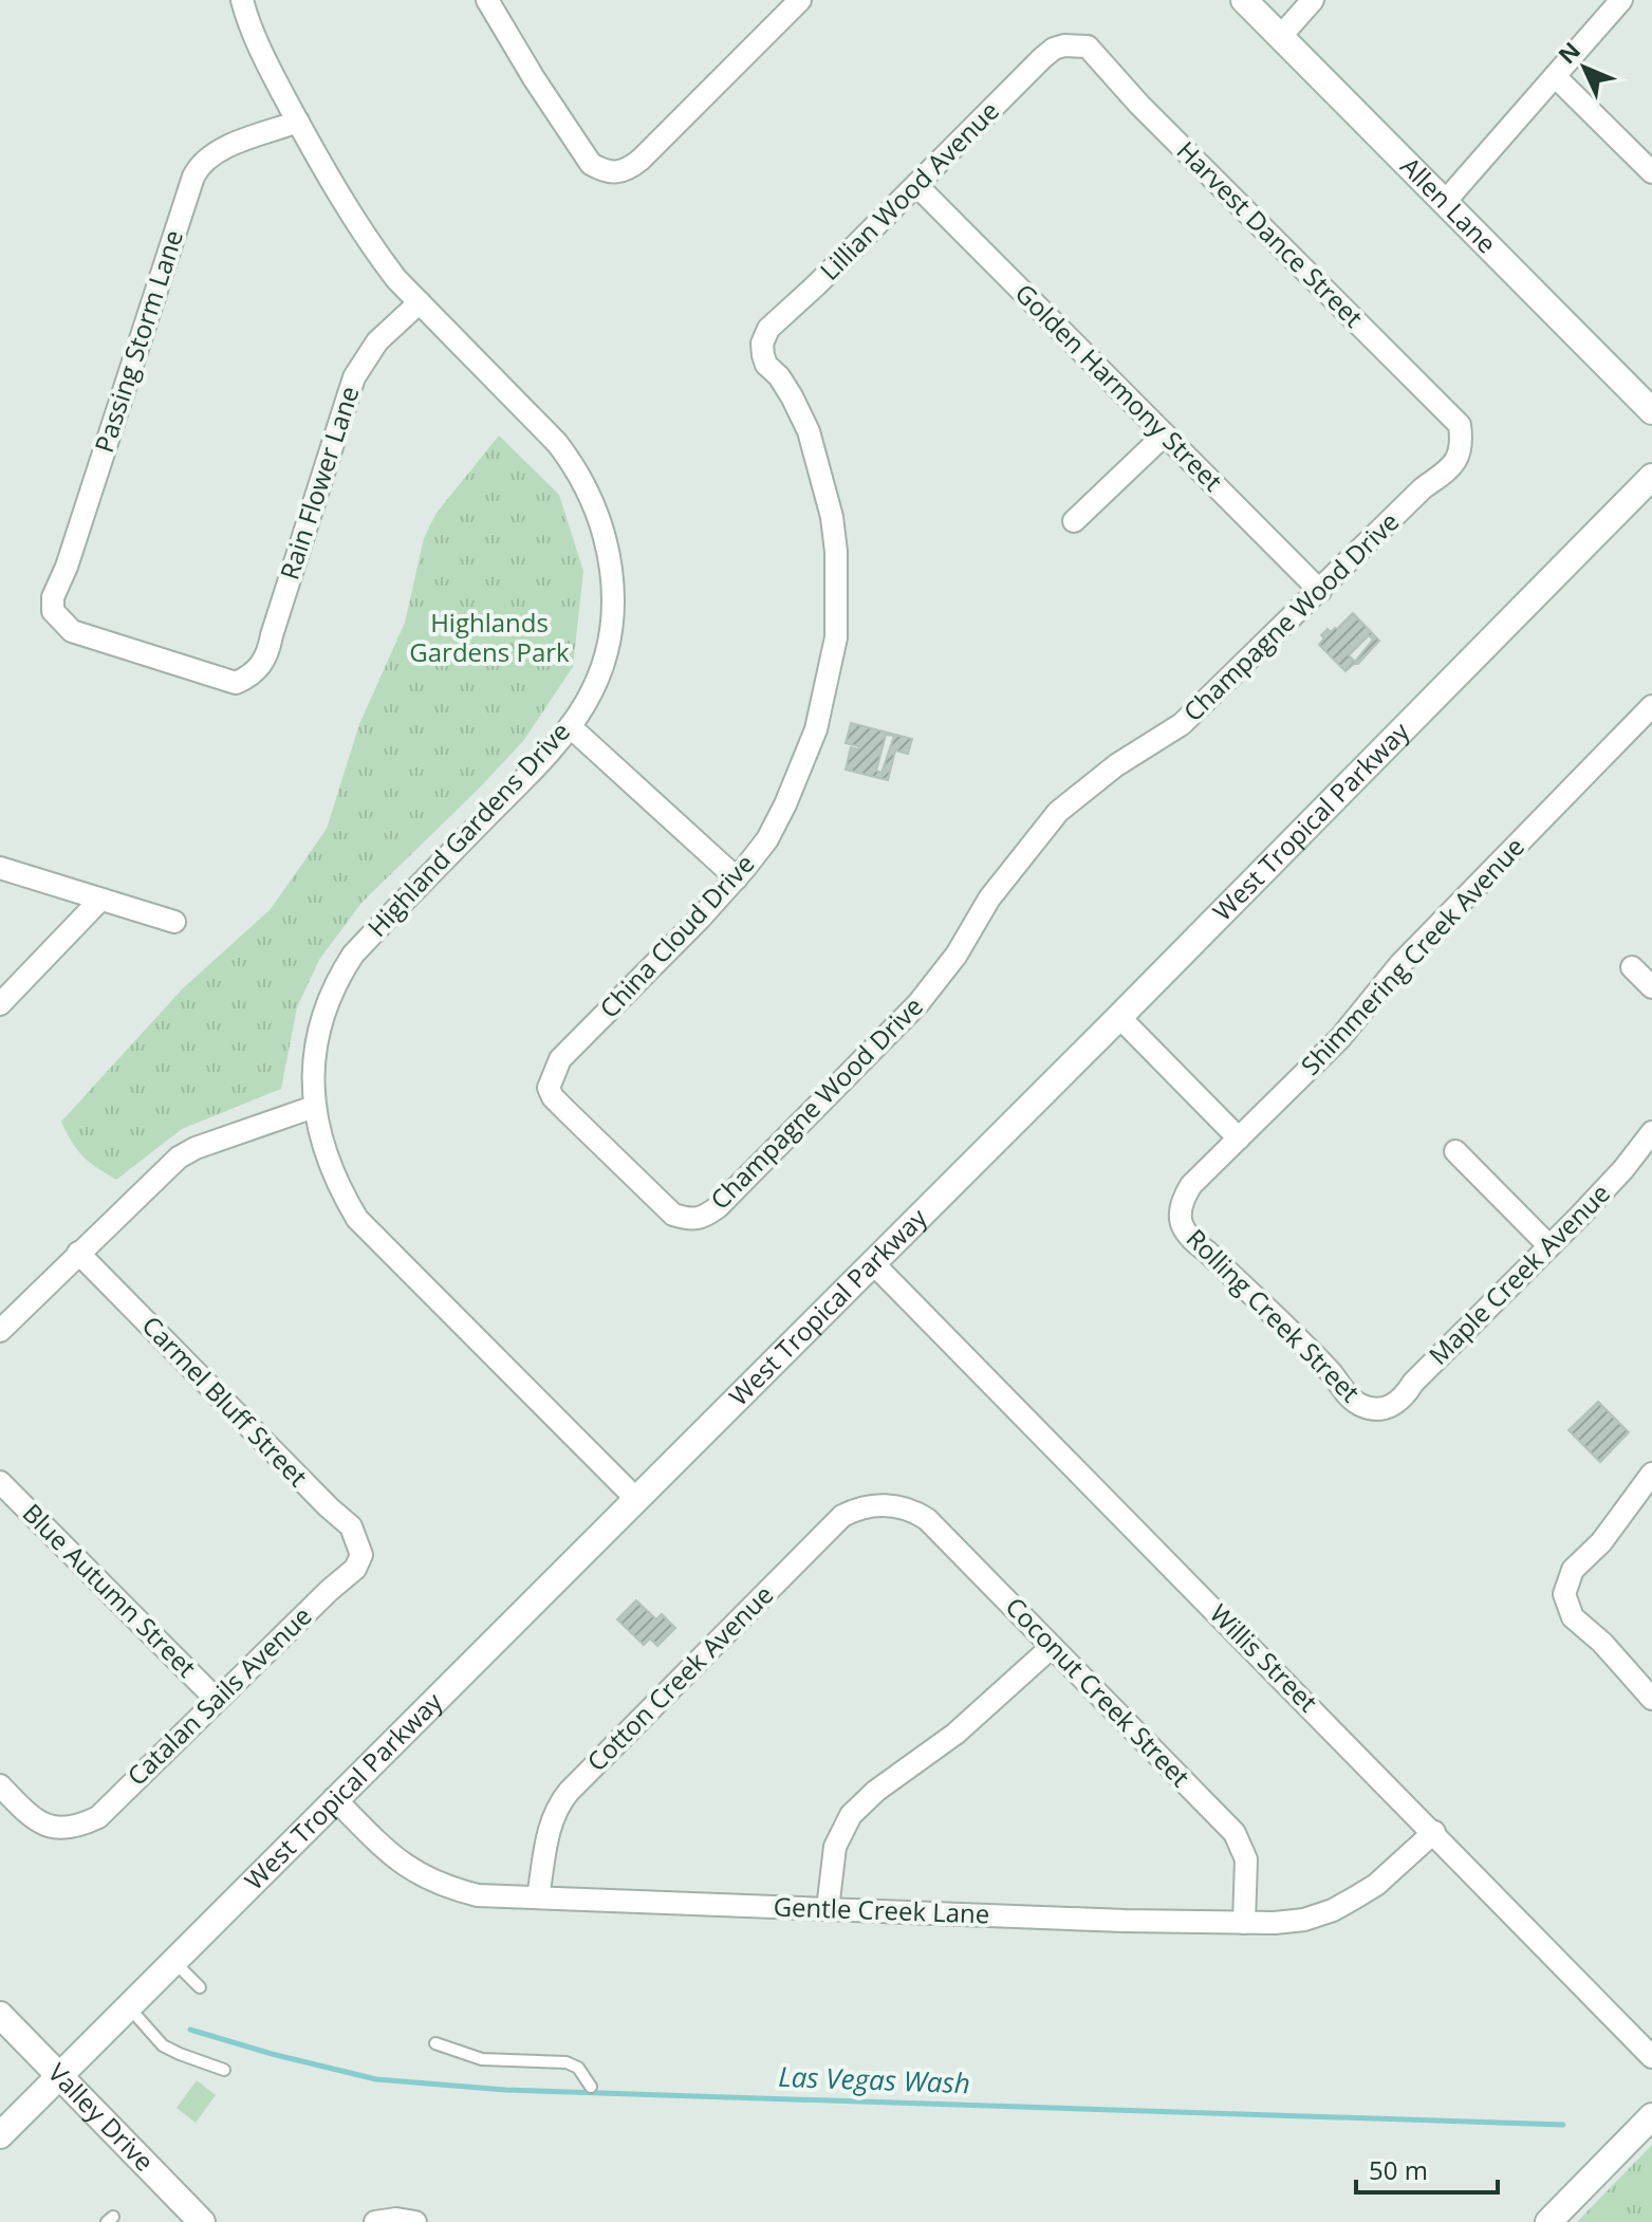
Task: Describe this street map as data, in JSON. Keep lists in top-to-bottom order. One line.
{"streets":{"main road":["Allen Lane","West Tropical Parkway","Valley Drive"],"street":["Lillian Wood Avenue","Harvest Dance Street","Passing Storm Lane","Golden Harmony Street","Rain Flower Lane","Champagne Wood Drive","Highland Gardens Drive","China Cloud Drive","Shimmering Creek Avenue","Maple Creek Avenue","Rolling Creek Street","Carmel Bluff Street","Blue Autumn Street","Willis Street","Cotton Creek Avenue","Coconut Creek Street","Catalan Sails Avenue","Gentle Creek Lane"]},"crossings":[["Lillian Wood Avenue","Harvest Dance Street"],["Lillian Wood Avenue","Golden Harmony Street"],["Lillian Wood Avenue","China Cloud Drive"],["Harvest Dance Street","Champagne Wood Drive"],["Passing Storm Lane","Rain Flower Lane"],["Passing Storm Lane","Highland Gardens Drive"],["Golden Harmony Street","Champagne Wood Drive"],["Rain Flower Lane","Highland Gardens Drive"],["Champagne Wood Drive","China Cloud Drive"],["West Tropical Parkway","Highland Gardens Drive"],["West Tropical Parkway","Willis Street"],["West Tropical Parkway","Gentle Creek Lane"],["West Tropical Parkway","Valley Drive"],["Shimmering Creek Avenue","Rolling Creek Street"],["Maple Creek Avenue","Rolling Creek Street"],["Carmel Bluff Street","Catalan Sails Avenue"],["Blue Autumn Street","Catalan Sails Avenue"],["Willis Street","Gentle Creek Lane"],["Cotton Creek Avenue","Coconut Creek Street"],["Cotton Creek Avenue","Gentle Creek Lane"],["Coconut Creek Street","Gentle Creek Lane"]],"water":["Las Vegas Wash"],"parks":["Highlands Gardens Park"],"scale_bar":"50 m","north":"top left"}
